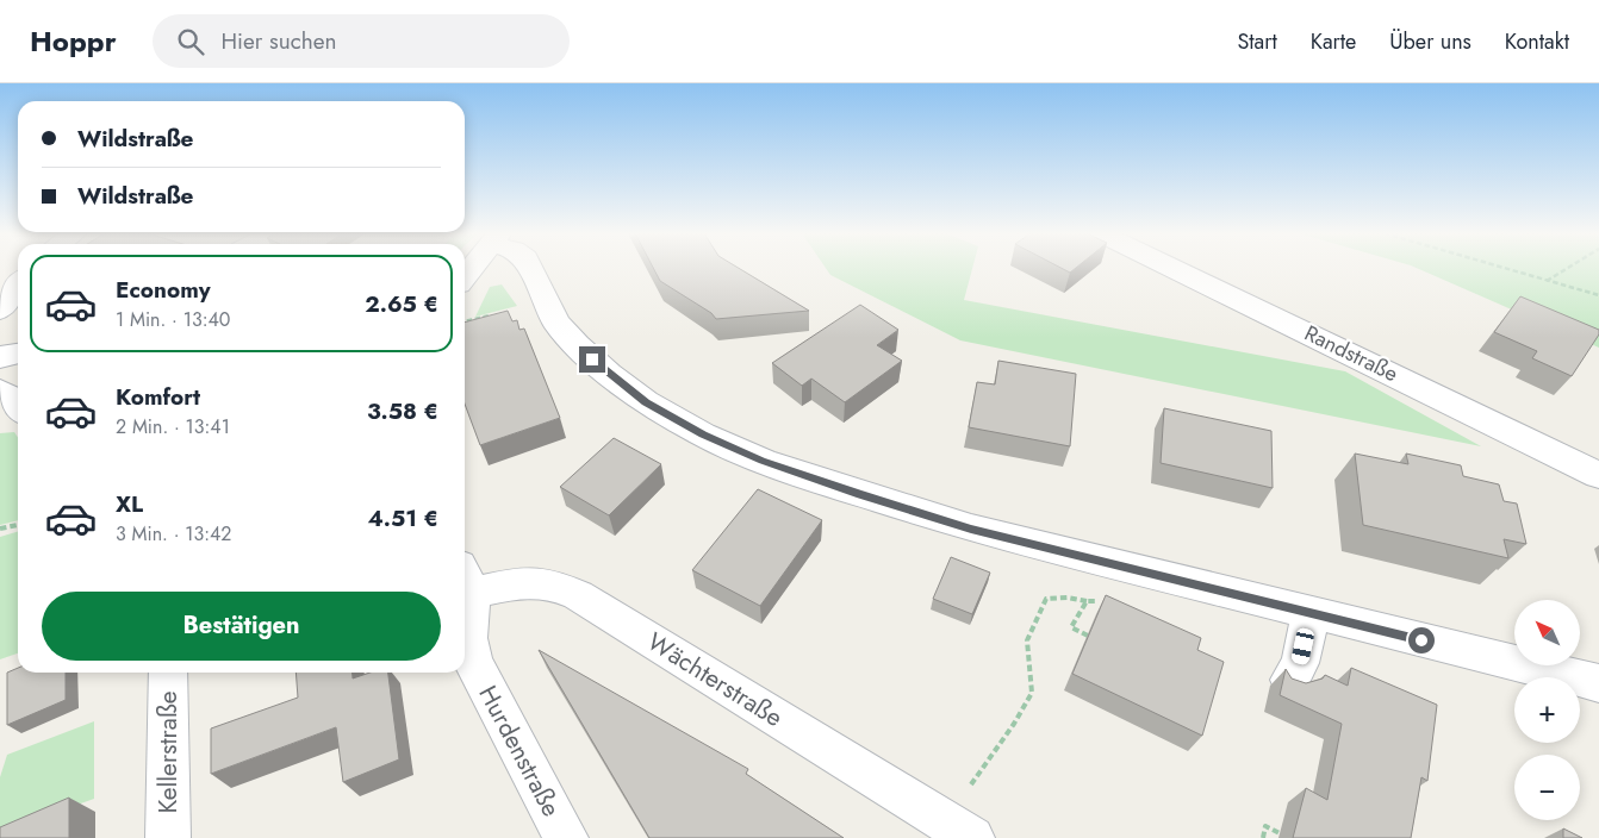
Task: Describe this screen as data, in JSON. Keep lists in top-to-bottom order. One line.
{"streets":{"street":["Randstraße","Wächterstraße","Hurdenstraße","Kellerstraße"]},"crossings":[["Wächterstraße","Hurdenstraße"]],"north":"top left","page":{"header":"Hoppr","search":"Hier suchen","nav":["Start","Karte","Über uns","Kontakt"],"banner":["Wildstraße","Wildstraße"],"list":[{"name":"Economy","note":"1 Min. · 13:40","value":"2.65 €"},{"name":"Komfort","note":"2 Min. · 13:41","value":"3.58 €"},{"name":"XL","note":"3 Min. · 13:42","value":"4.51 €"}],"buttons":"Bestätigen","map_buttons":["+","−"]}}
